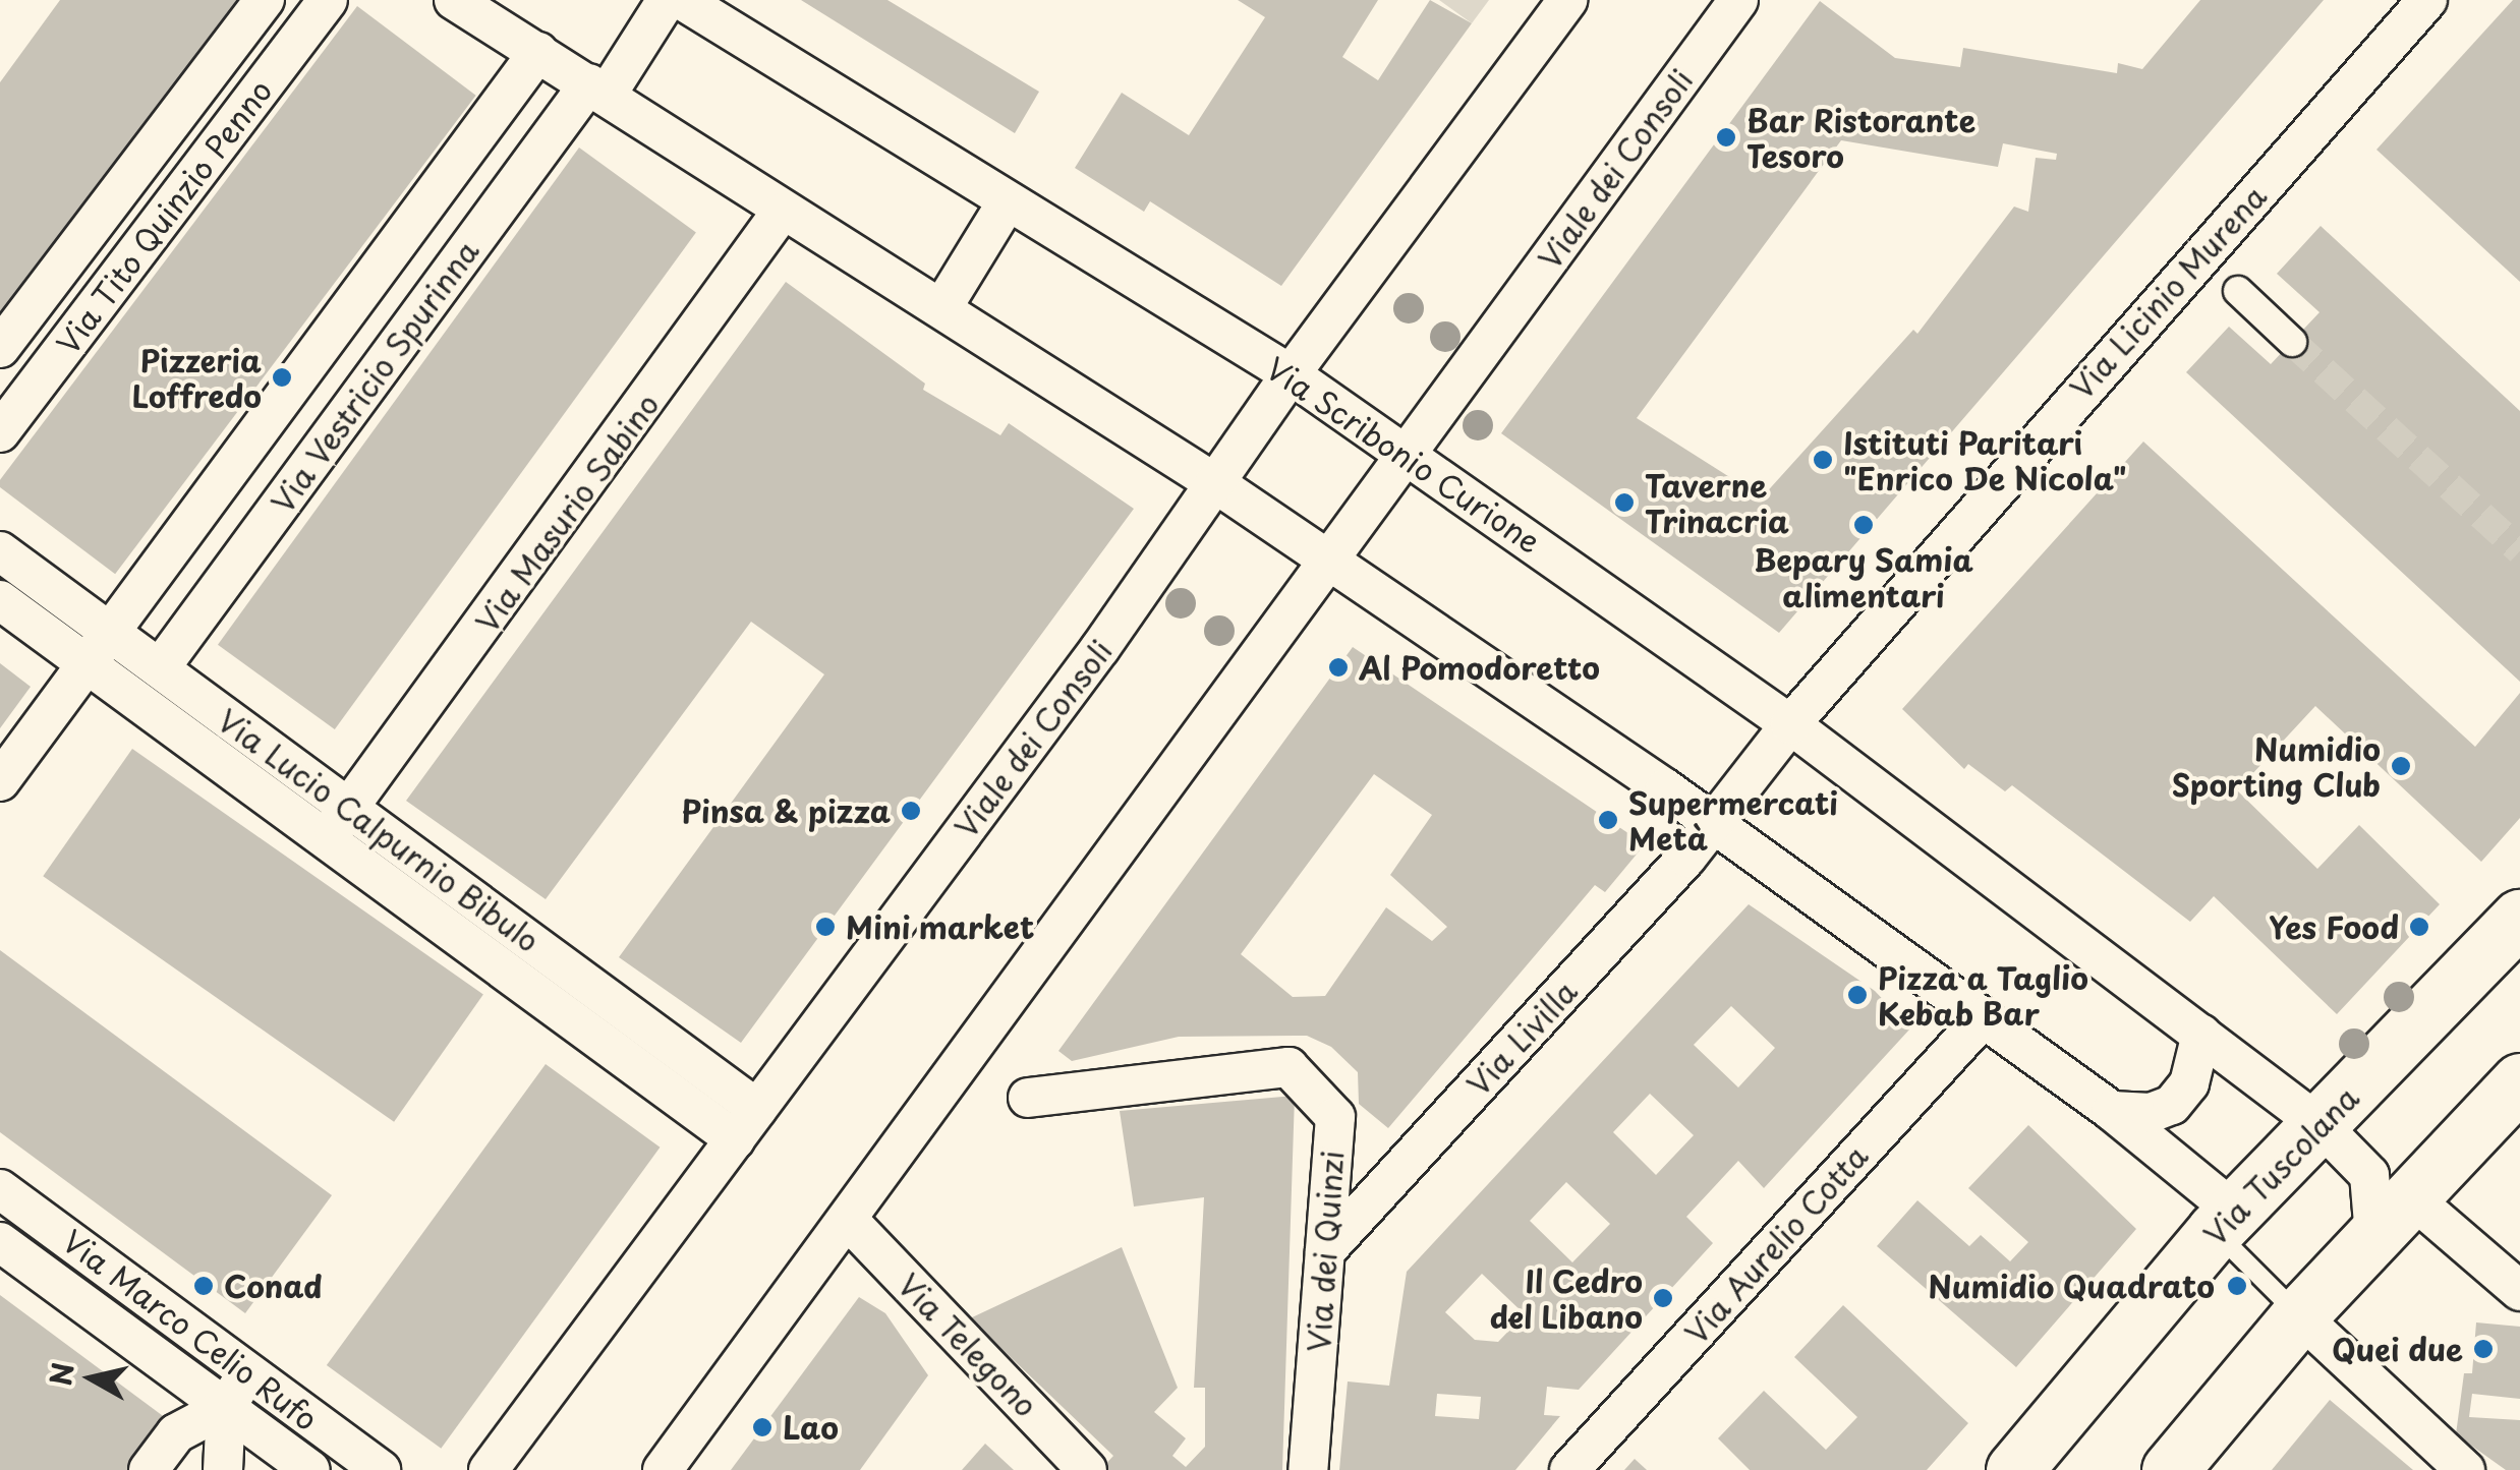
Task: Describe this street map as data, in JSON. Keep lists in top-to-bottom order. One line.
{"streets":{"main road":["Via Tuscolana"],"street":["Viale dei Consoli","Via Tito Quinzio Penno","Via Licinio Murena","Via Vestricio Spurinna","Via Scribonio Curione","Via Masurio Sabino","Via Lucio Calpurnio Bibulo","Via Livilla","Via Aurelio Cotta","Via dei Quinzi","Via Marco Celio Rufo","Via Telegono"]},"crossings":[["Viale dei Consoli","Via Scribonio Curione"],["Viale dei Consoli","Via Lucio Calpurnio Bibulo"],["Viale dei Consoli","Via Telegono"],["Via Licinio Murena","Via Scribonio Curione"],["Via Vestricio Spurinna","Via Lucio Calpurnio Bibulo"],["Via Scribonio Curione","Via Tuscolana"],["Via Masurio Sabino","Via Lucio Calpurnio Bibulo"],["Via Livilla","Via dei Quinzi"]],"places":["Bar Ristorante Tesoro","Pizzeria Loffredo","Istituti Paritari \"Enrico De Nicola\"","Taverne Trinacria","Bepary Samia alimentari","Al Pomodoretto","Numidio Sporting Club","Pinsa & pizza","Supermercati Metà","Mini market","Yes Food","Pizza a Taglio Kebab Bar","Conad","Numidio Quadrato","Il Cedro del Libano","Quei due","Lao"],"north":"left"}
